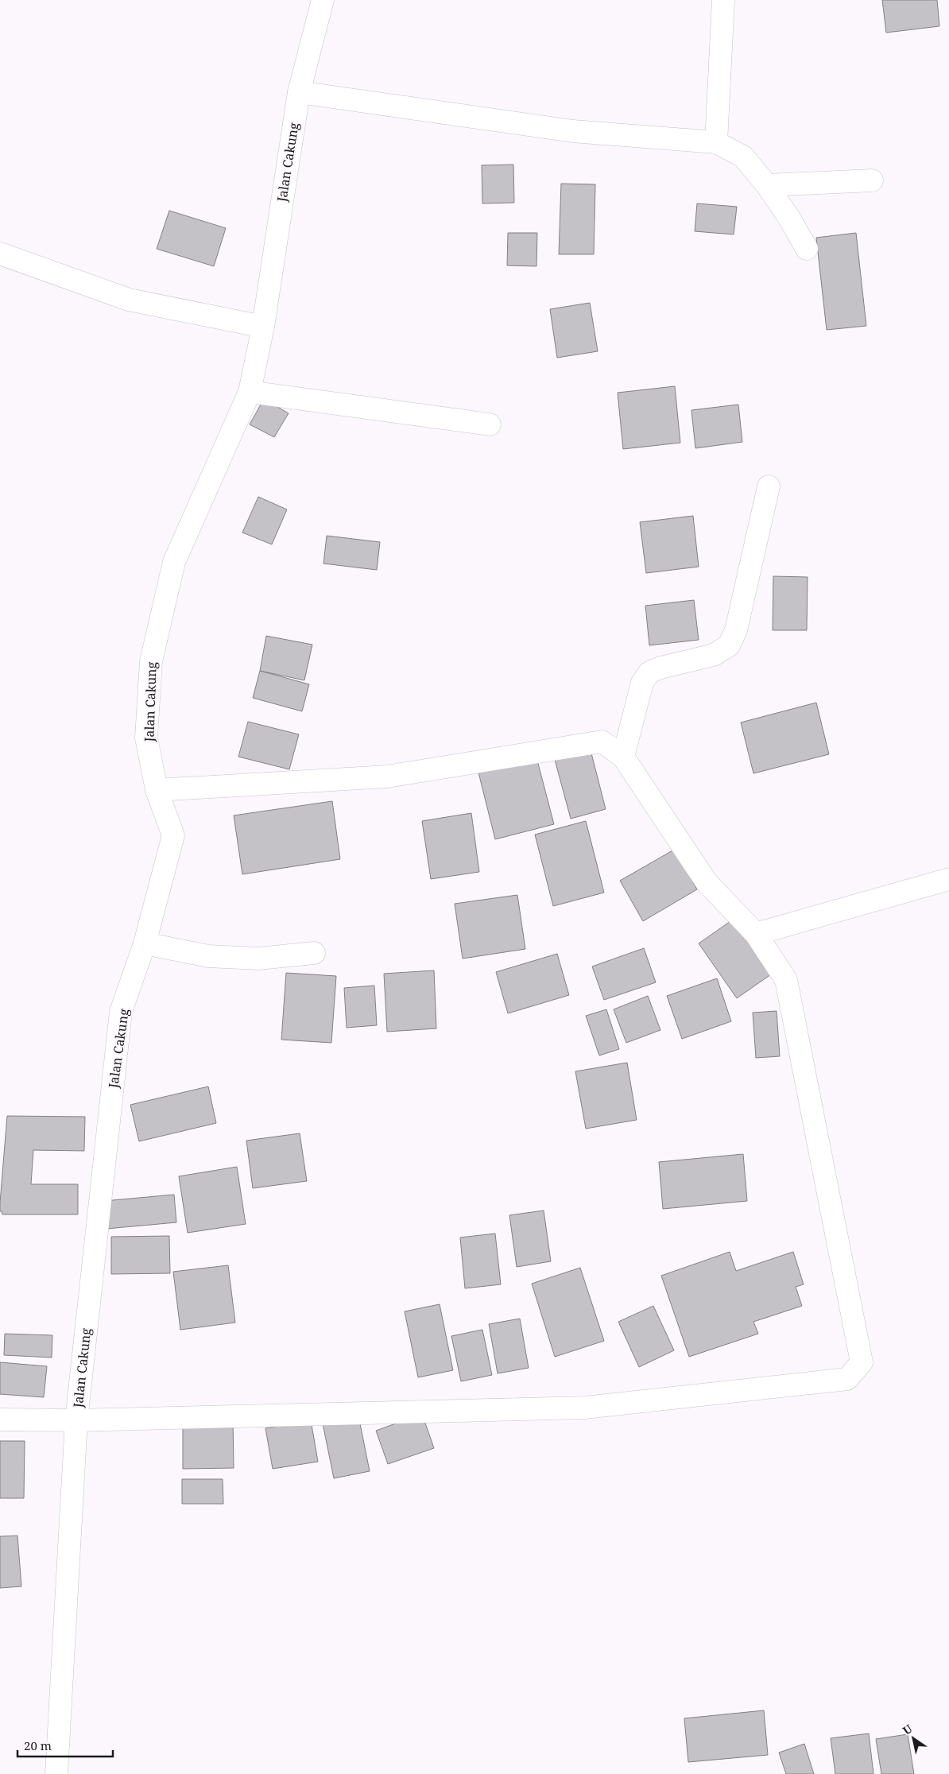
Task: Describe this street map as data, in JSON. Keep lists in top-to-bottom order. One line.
{"streets":{"street":["Jalan Cakung"]},"scale_bar":"20 m","north":"top left"}
